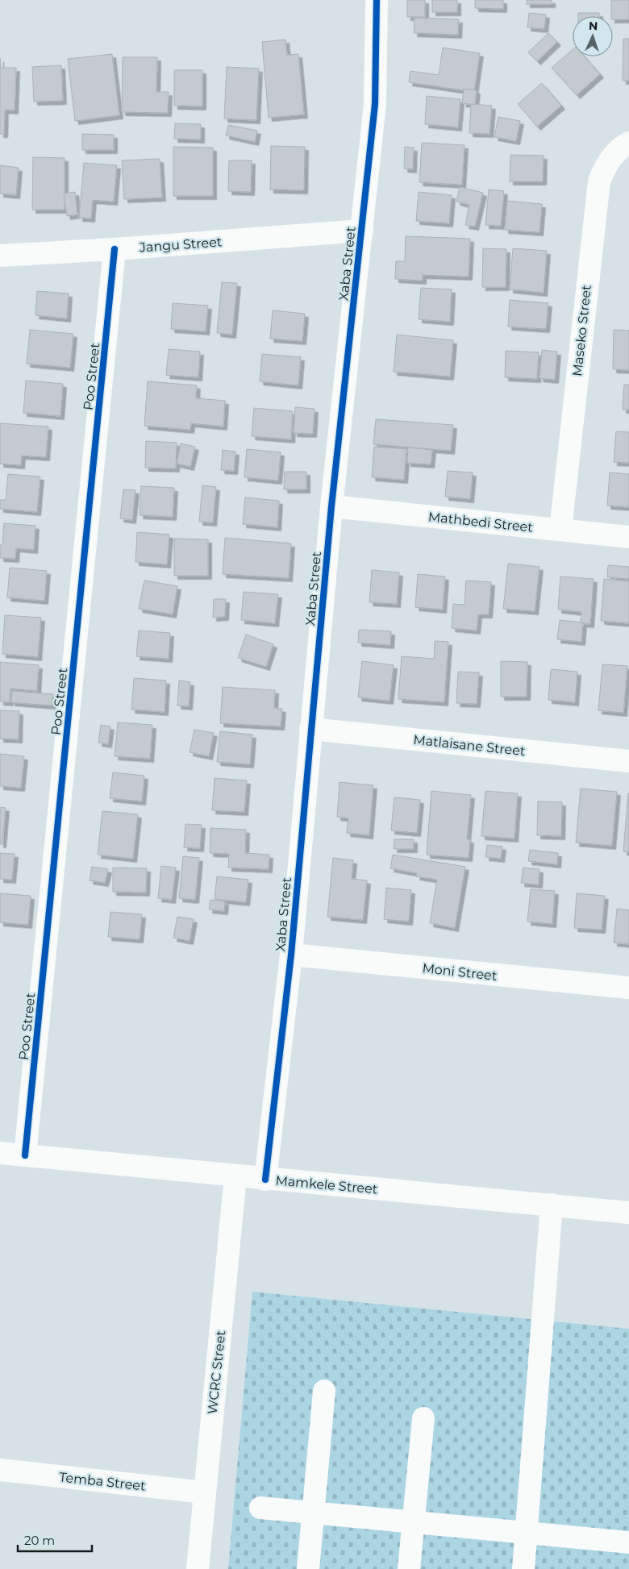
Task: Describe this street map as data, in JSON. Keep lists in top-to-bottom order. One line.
{"streets":{"street":["Jangu Street","Xaba Street","Maseko Street","Poo Street","Mathbedi Street","Matlaisane Street","Moni Street","Mamkele Street","WCRC Street","Temba Street"]},"crossings":[["Jangu Street","Xaba Street"],["Jangu Street","Poo Street"],["Xaba Street","Mathbedi Street"],["Xaba Street","Matlaisane Street"],["Xaba Street","Moni Street"],["Xaba Street","Mamkele Street"],["Maseko Street","Mathbedi Street"],["Poo Street","Mamkele Street"],["Mamkele Street","WCRC Street"],["WCRC Street","Temba Street"]],"scale_bar":"20 m","north":"top"}
